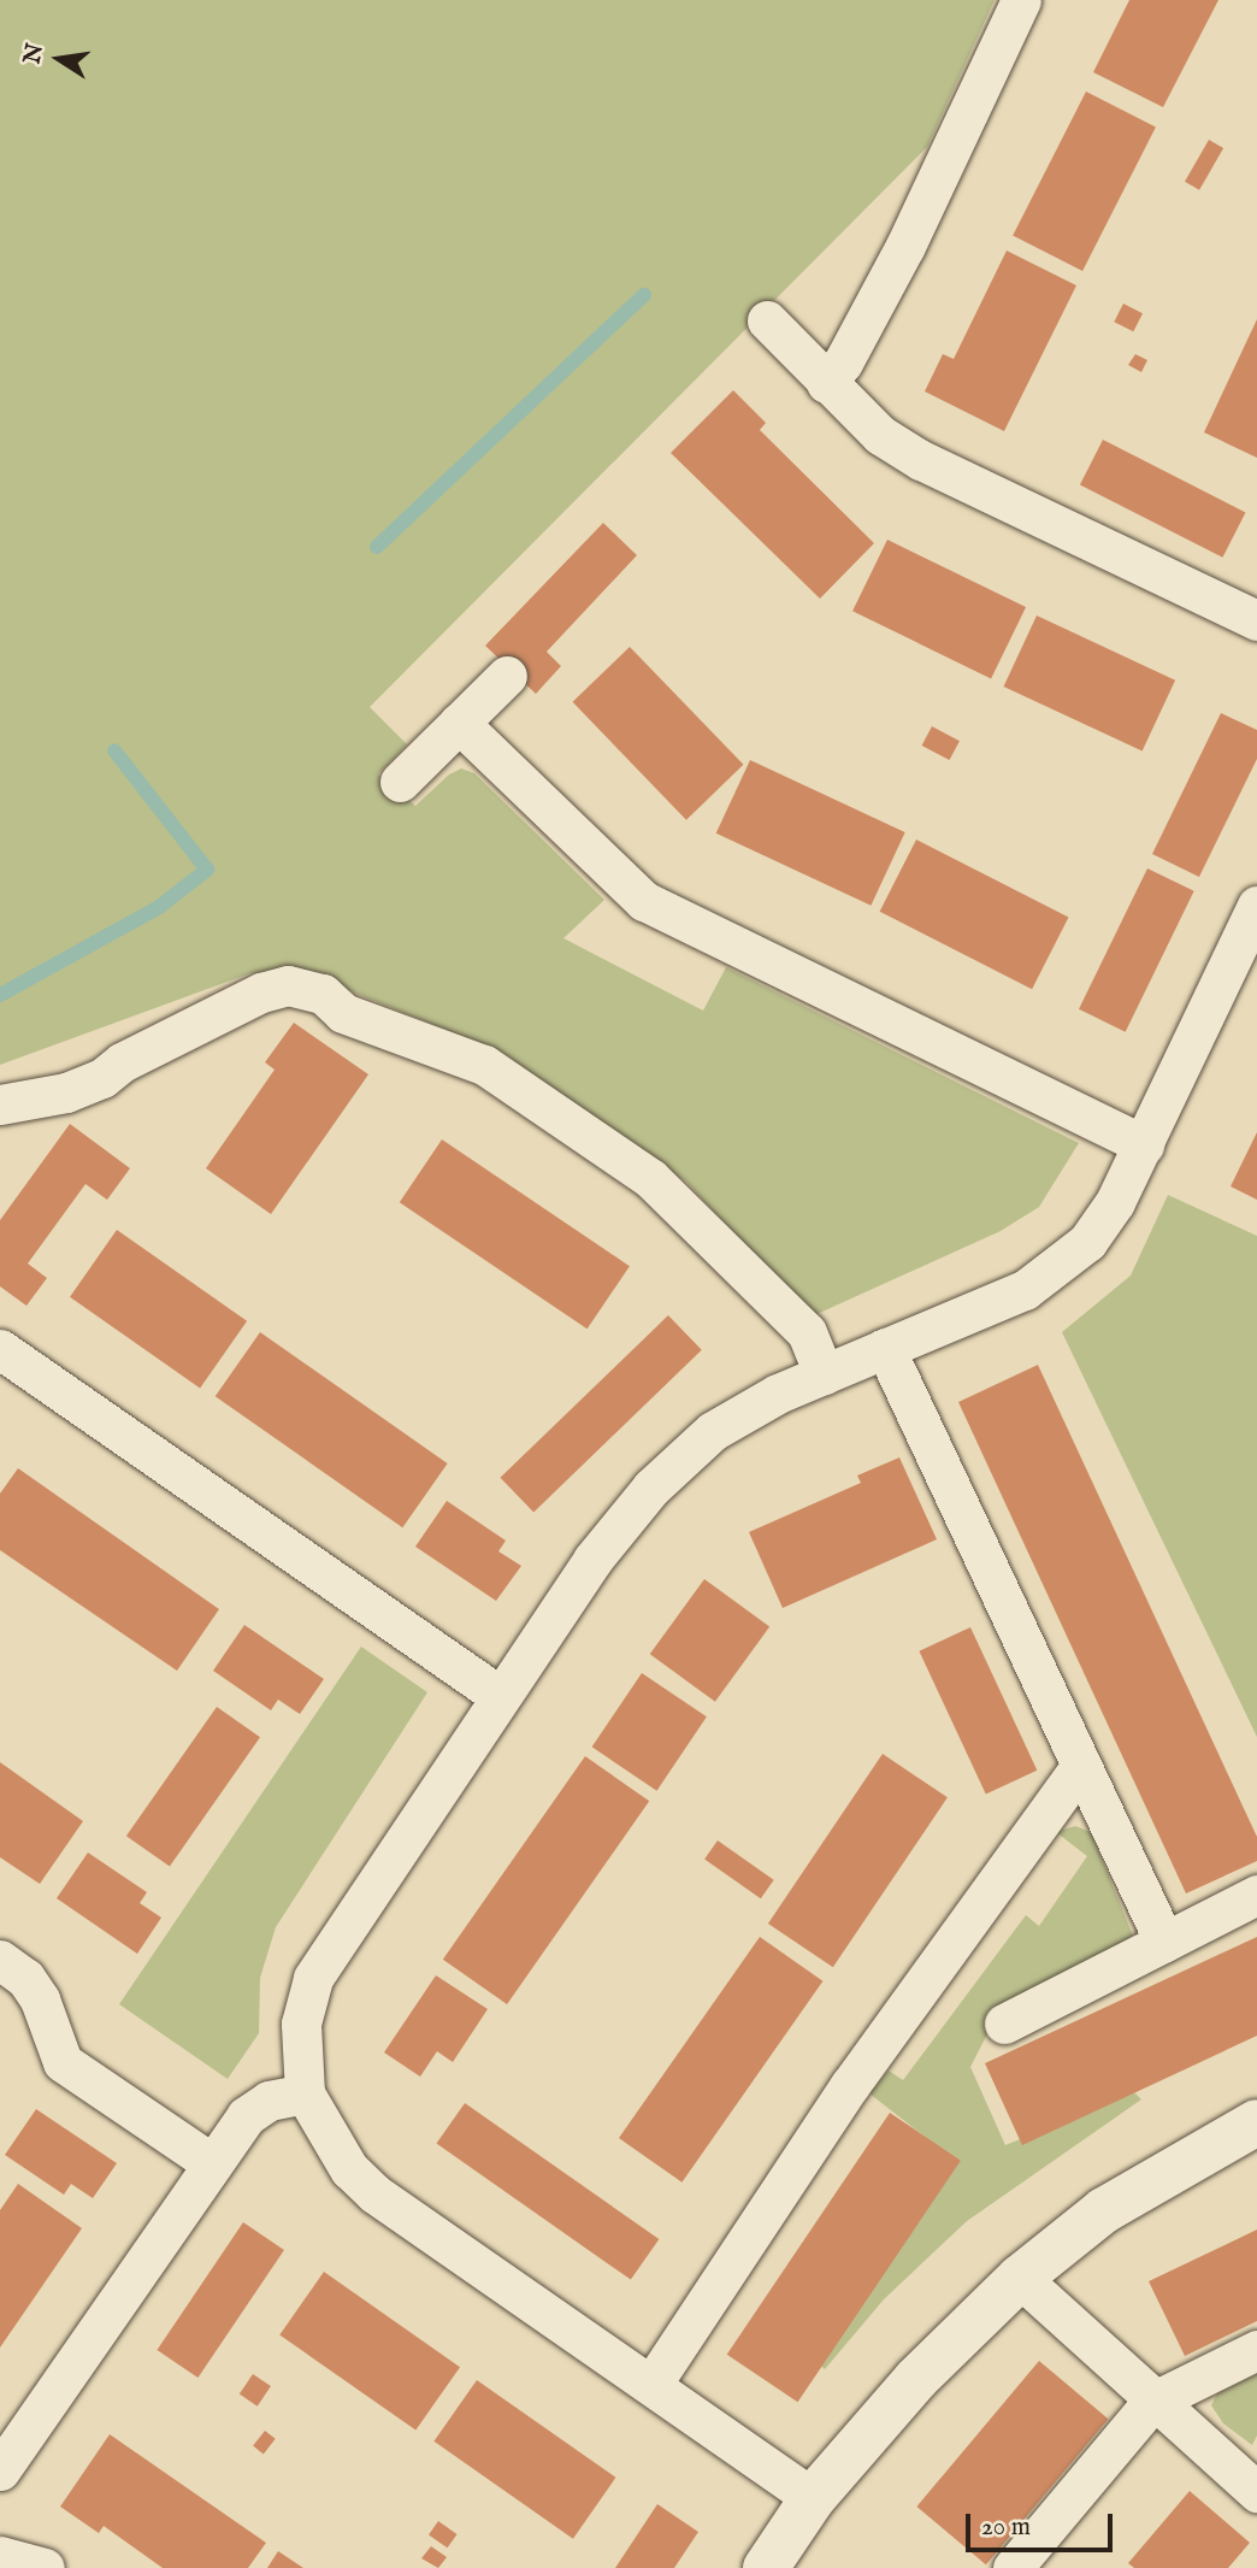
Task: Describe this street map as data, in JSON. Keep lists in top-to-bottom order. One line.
{"scale_bar":"20 m","north":"left"}
